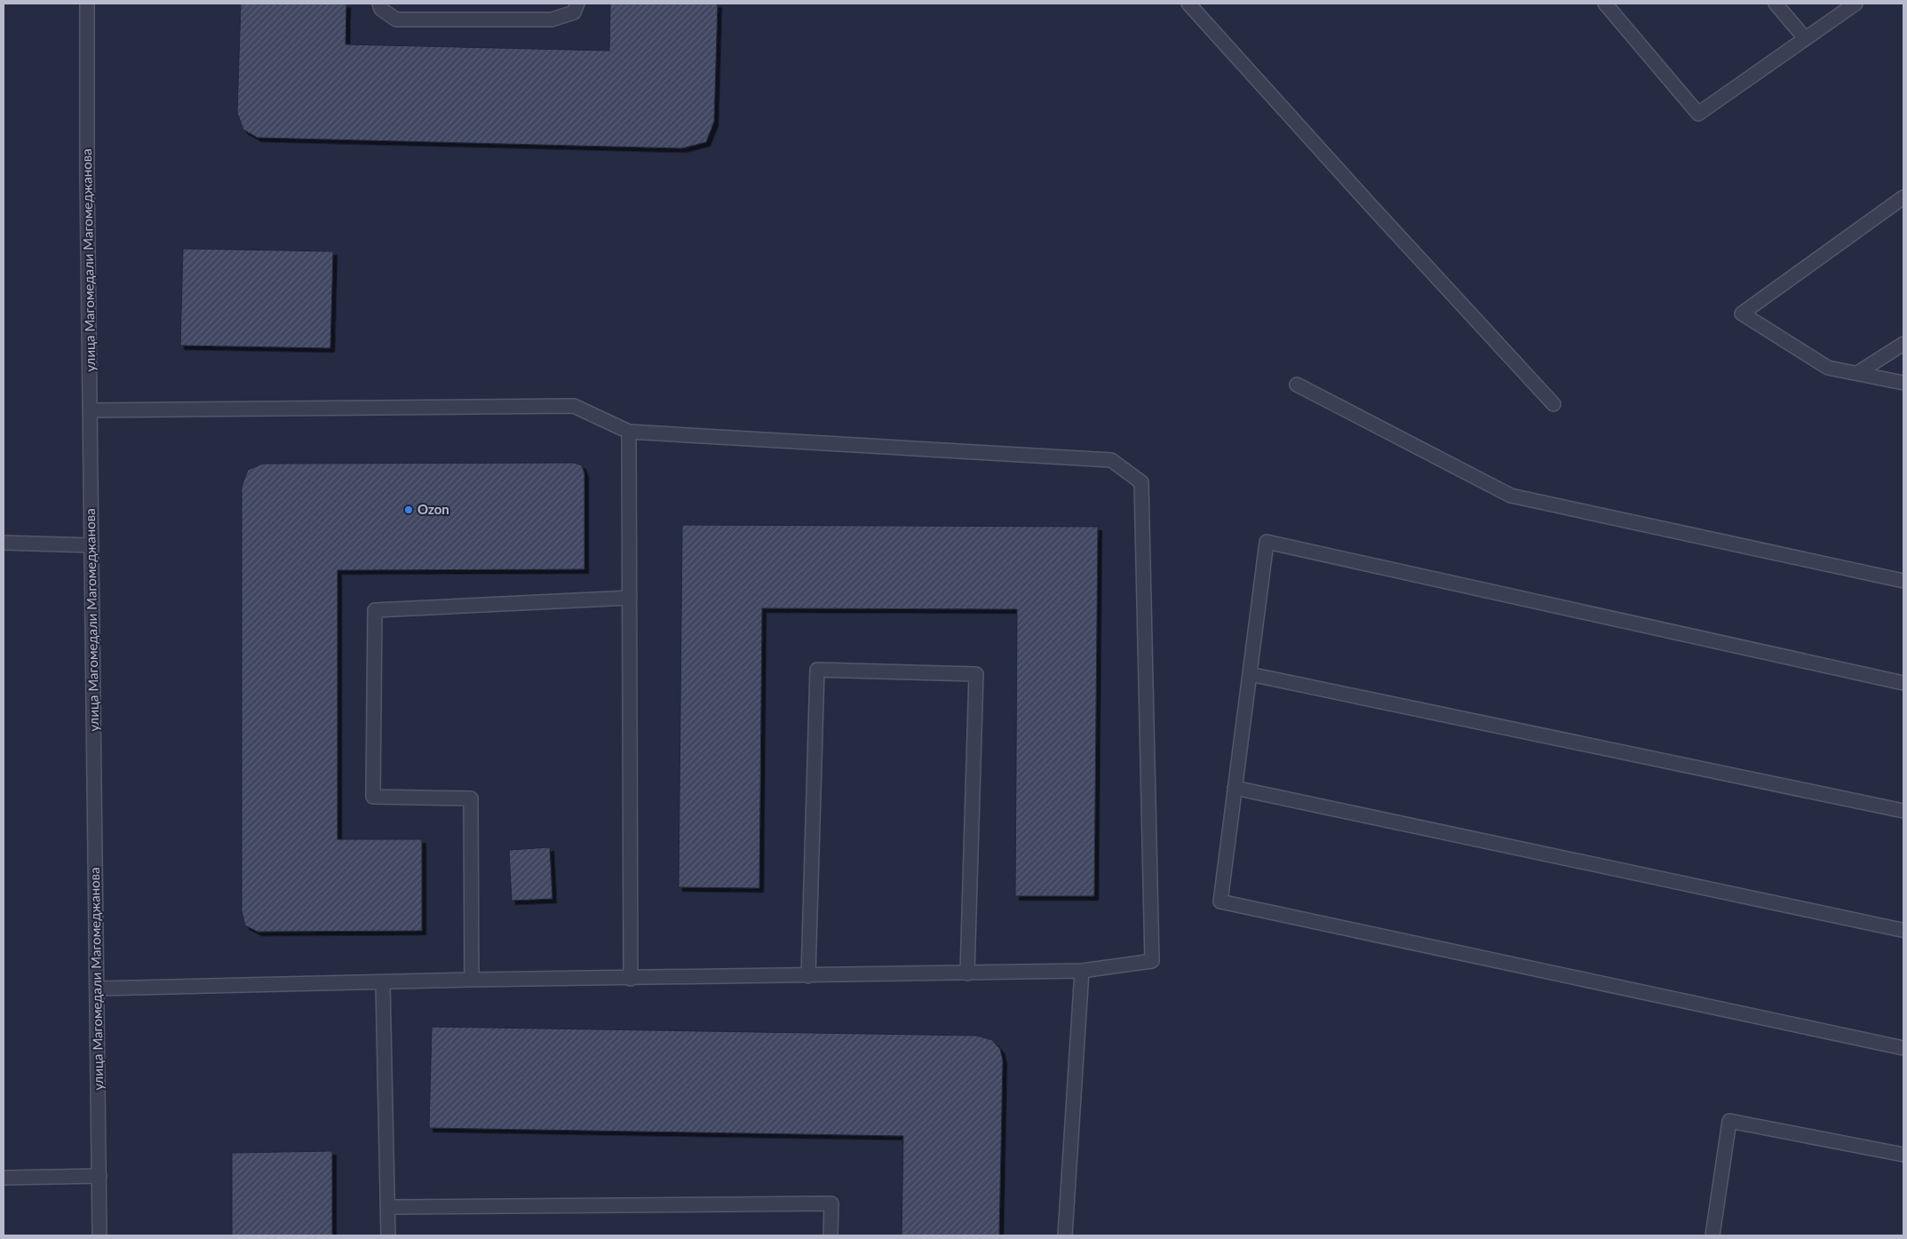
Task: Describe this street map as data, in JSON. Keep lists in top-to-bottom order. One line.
{"streets":{"street":["улица Магомедали Магомеджановa"]},"places":["Ozon"]}
